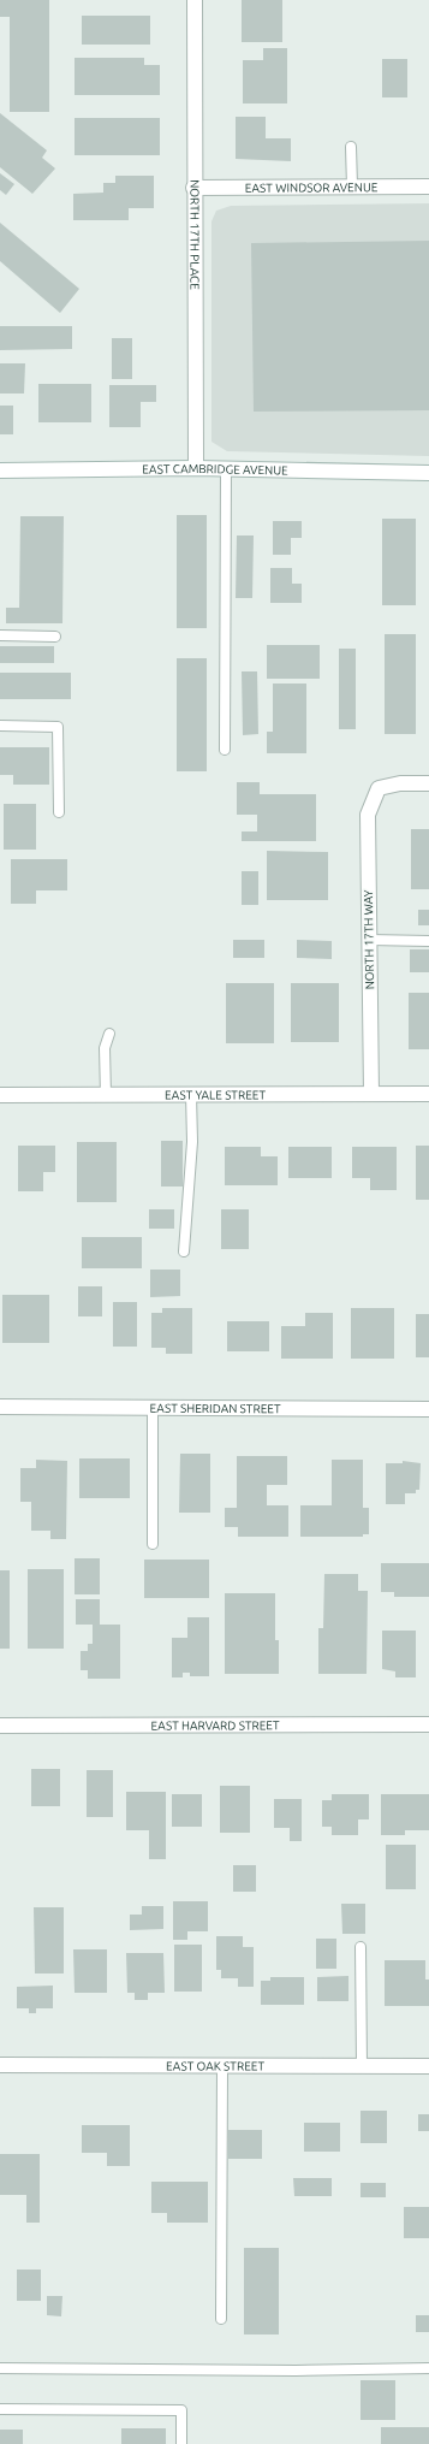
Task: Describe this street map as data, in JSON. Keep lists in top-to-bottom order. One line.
{"streets":{"street":["EAST WINDSOR AVENUE","NORTH 17TH PLACE","EAST CAMBRIDGE AVENUE","NORTH 17TH WAY","EAST YALE STREET","EAST SHERIDAN STREET","EAST HARVARD STREET","EAST OAK STREET"]},"crossings":[["EAST WINDSOR AVENUE","NORTH 17TH PLACE"],["NORTH 17TH PLACE","EAST CAMBRIDGE AVENUE"],["NORTH 17TH WAY","EAST YALE STREET"]]}
